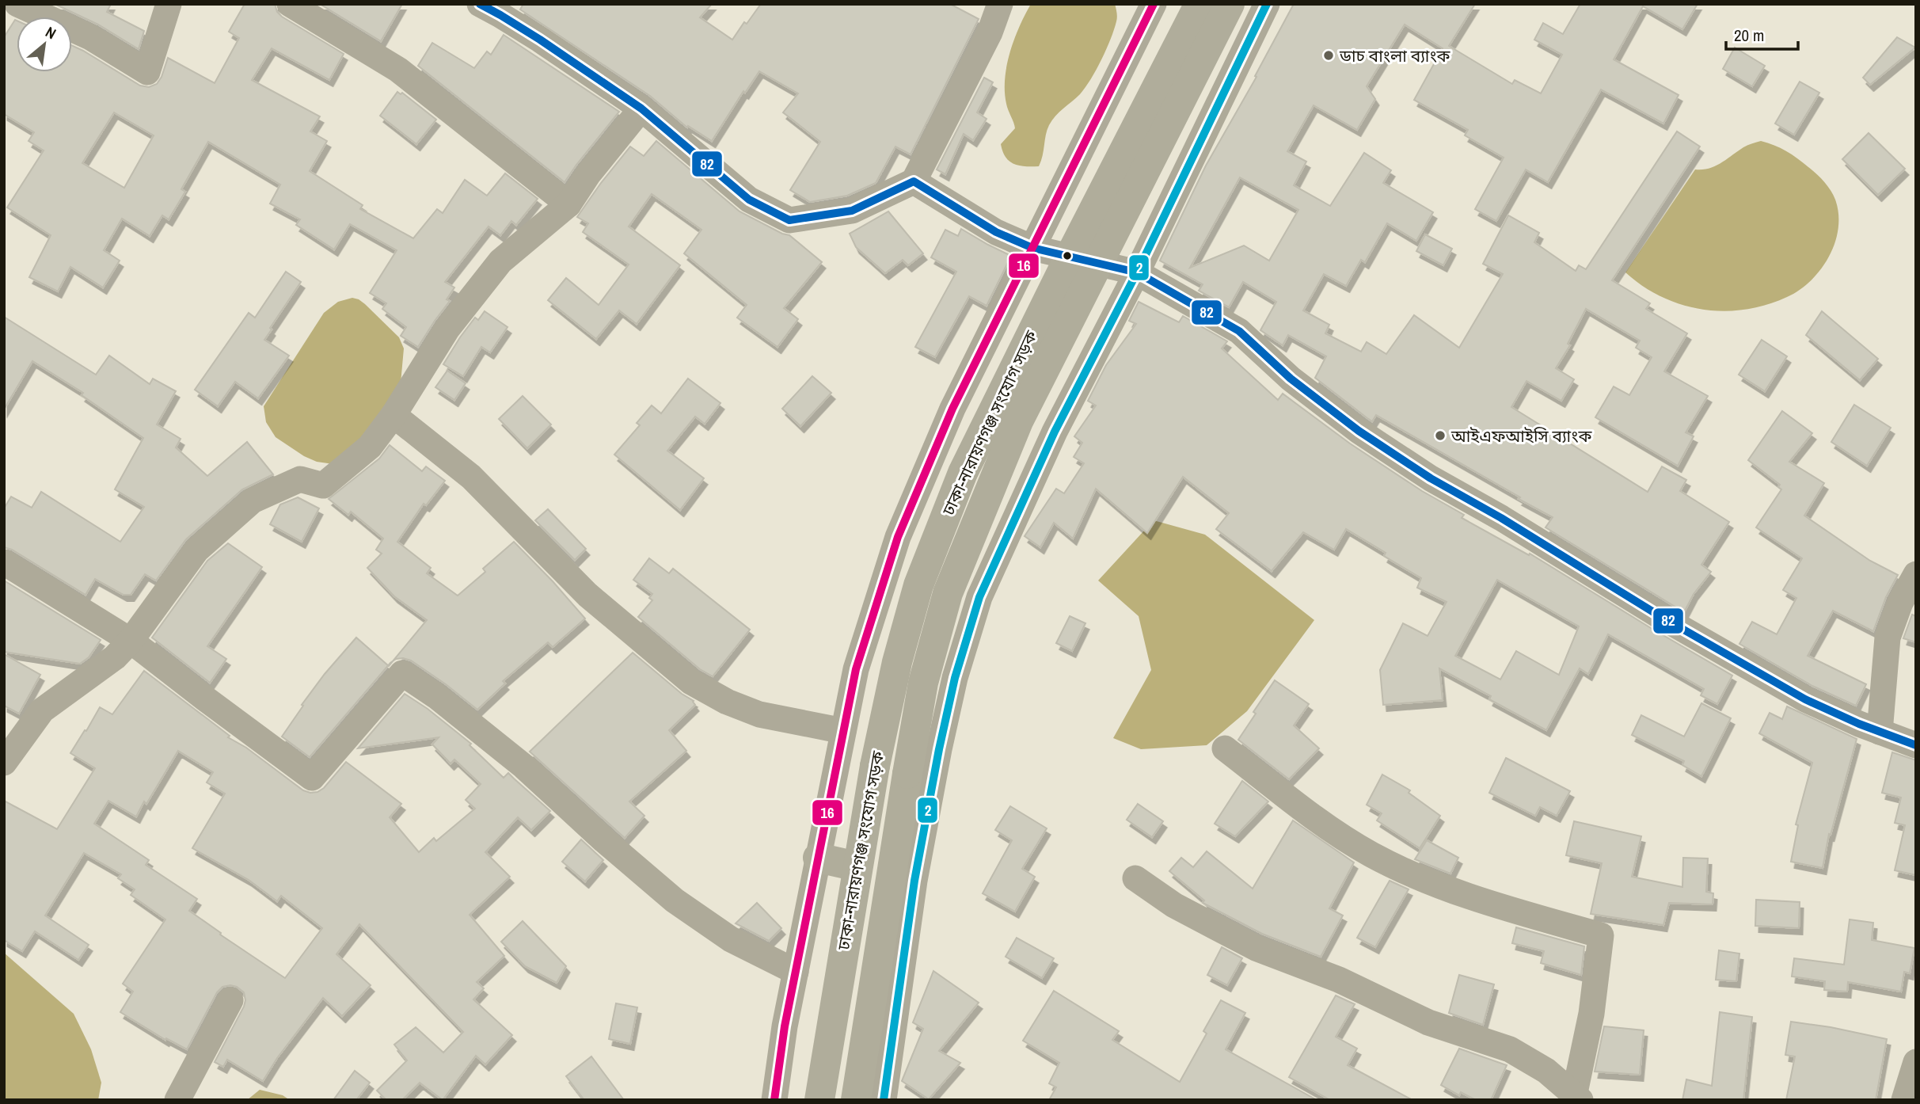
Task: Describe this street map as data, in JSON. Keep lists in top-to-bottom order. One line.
{"streets":{"main road":["ঢাকা-নারায়ণগঞ্জ সংযোগ সড়ক"]},"places":["ডাচ বাংলা ব্যাংক","আইএফআইসি ব্যাংক"],"lines":["transit line 82","transit line 16","transit line 2"],"scale_bar":"20 m","north":"top right"}
